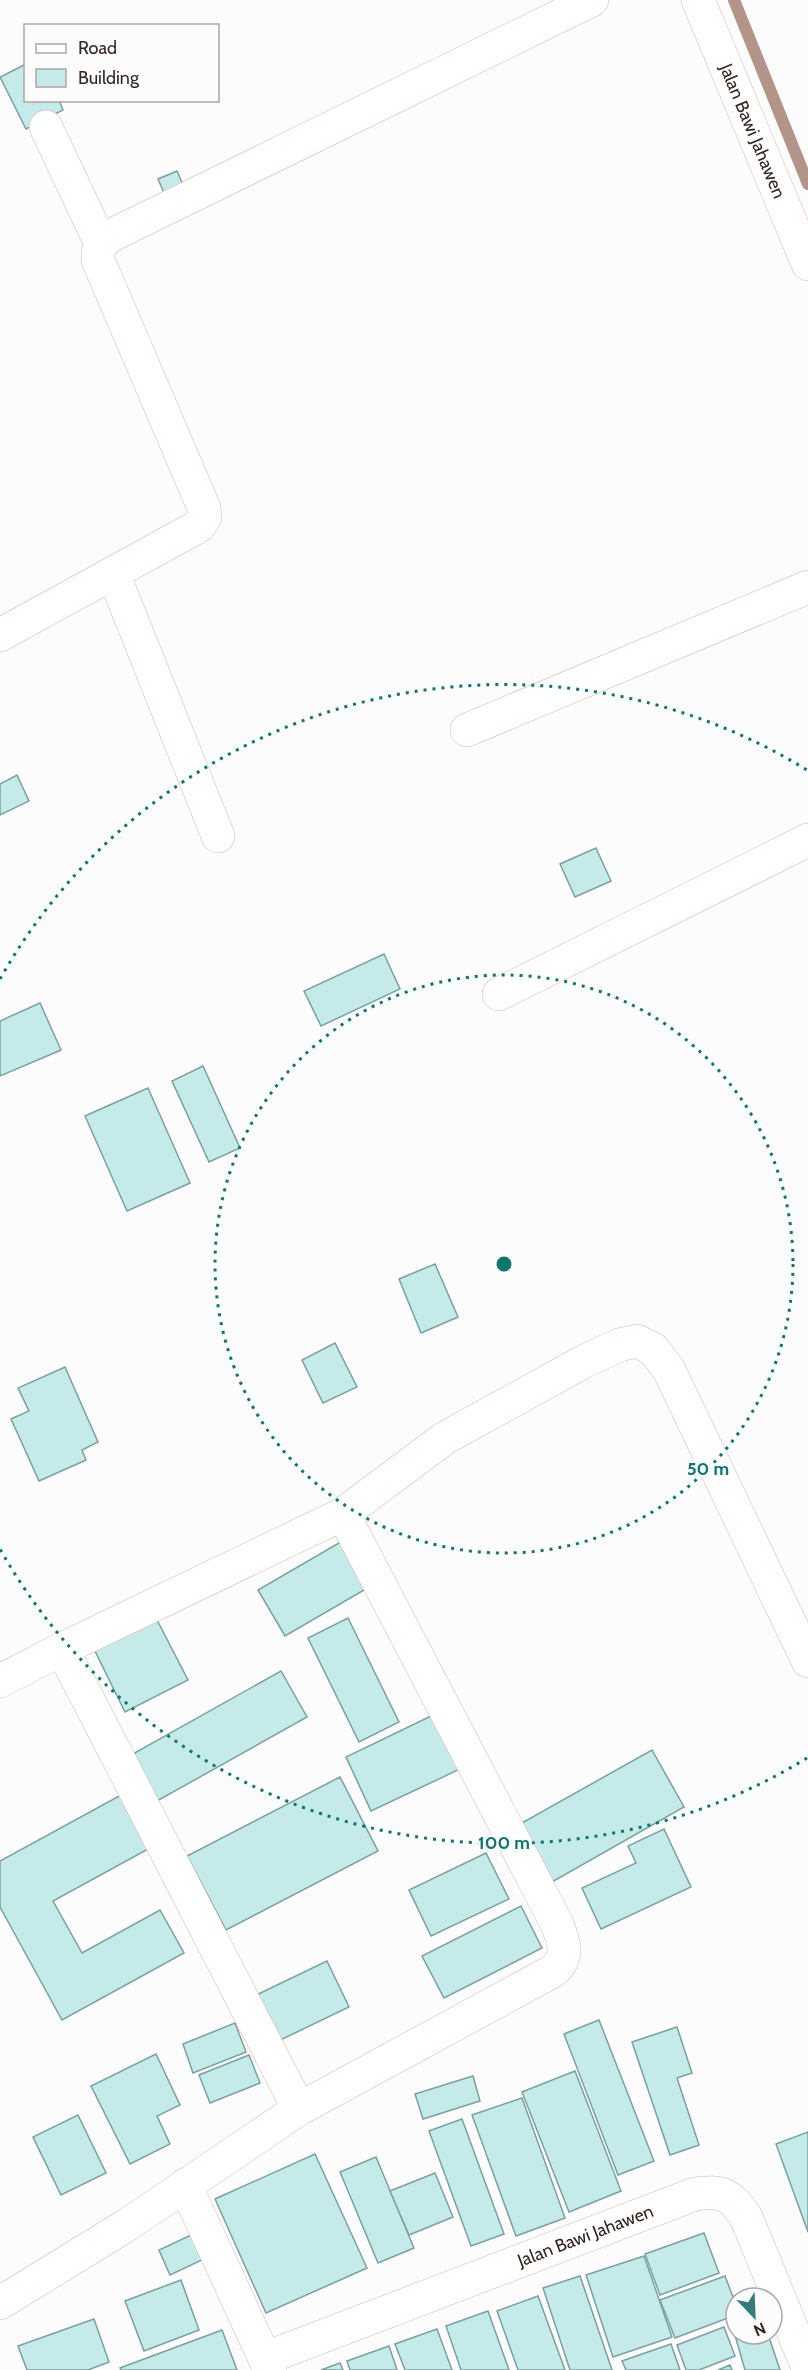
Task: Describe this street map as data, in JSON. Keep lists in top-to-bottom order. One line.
{"streets":{"street":["Jalan Bawi Jahawen"]},"legend":["Road","Building"],"north":"bottom right","rings":["50 m","100 m"]}
